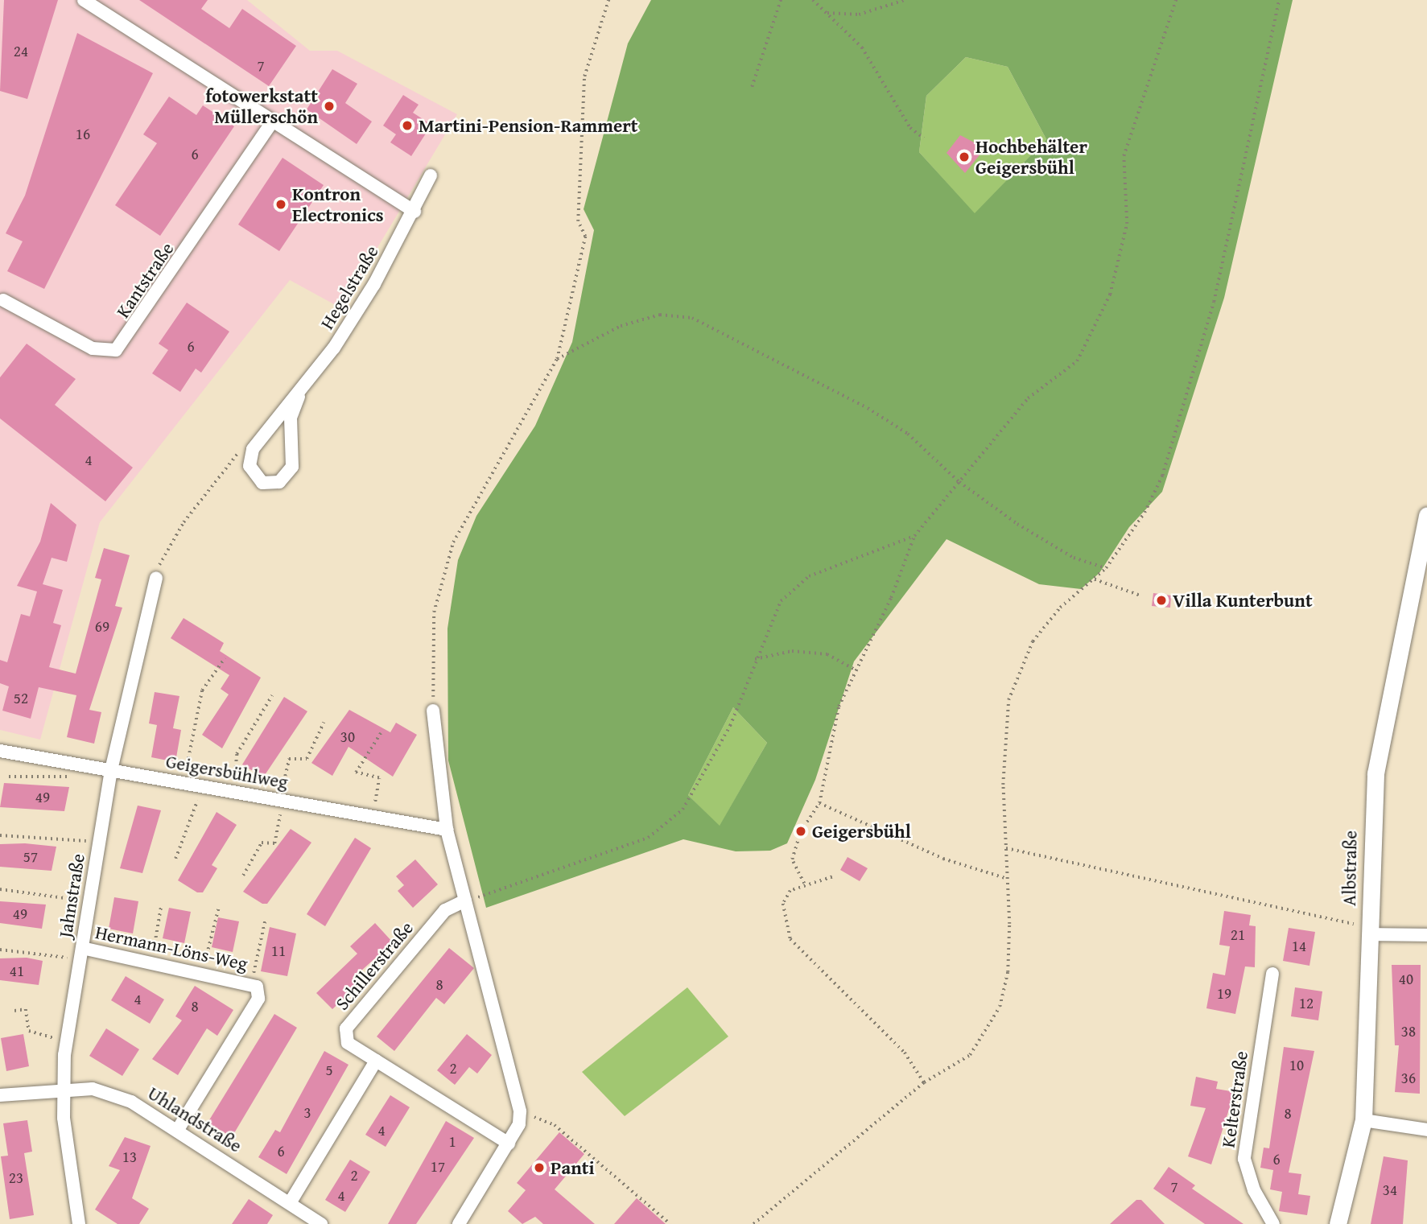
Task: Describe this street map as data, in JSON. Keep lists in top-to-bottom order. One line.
{"streets":{"street":["Kantstraße","Hegelstraße","Geigersbühlweg","Albstraße","Jahnstraße","Hermann-Löns-Weg","Schillerstraße","Kelterstraße","Uhlandstraße"]},"crossings":[["Geigersbühlweg","Jahnstraße"],["Jahnstraße","Hermann-Löns-Weg"],["Jahnstraße","Uhlandstraße"],["Hermann-Löns-Weg","Uhlandstraße"]],"places":["fotowerkstatt Müllerschön","Martini-Pension-Rammert","Hochbehälter Geigersbühl","Kontron Electronics","Villa Kunterbunt","Geigersbühl","Panti"],"house_numbers":["24","7","16","6","6","4","69","52","30","49","57","49","21","14","11","41","40","8","19","4","12","8","38","10","2","5","36","3","8","4","1","6","13","6","17","2","23","7","34","4"]}
